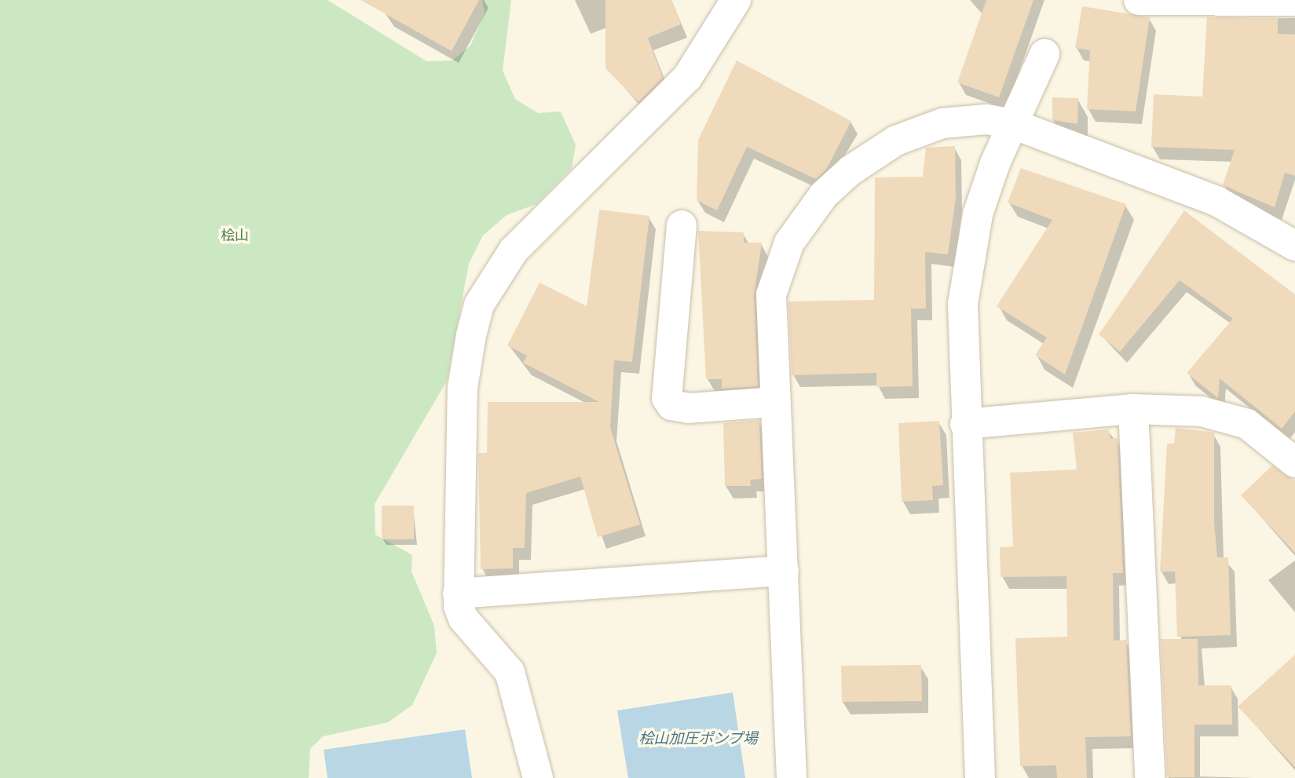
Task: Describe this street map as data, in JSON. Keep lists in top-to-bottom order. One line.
{"water":["桧山加圧ポンプ場"],"parks":["桧山"]}
